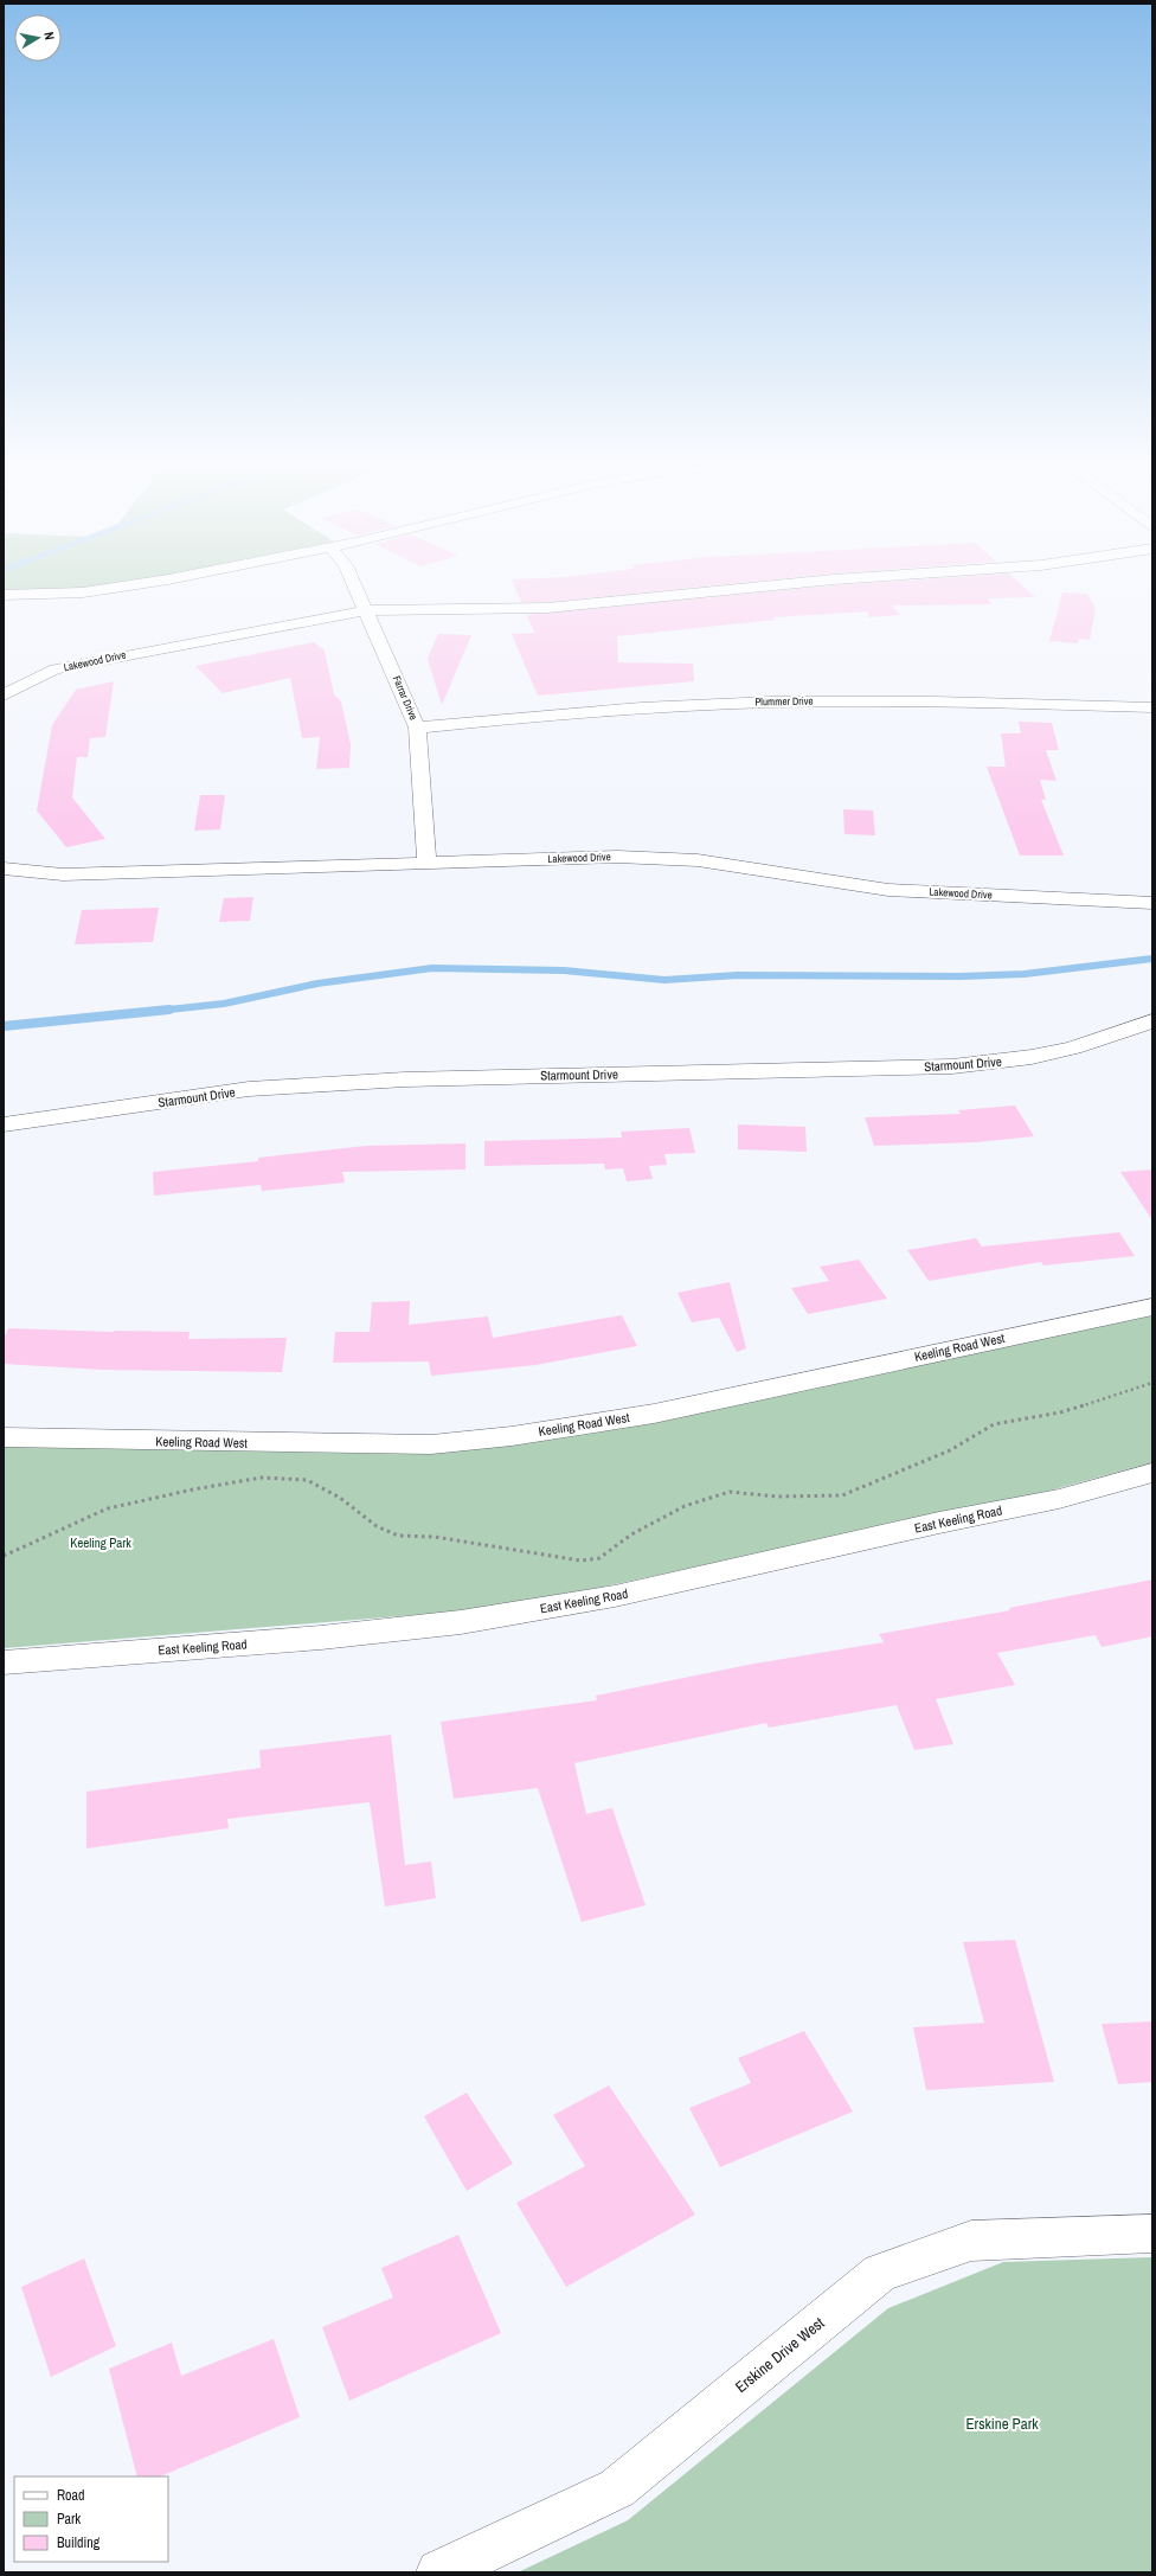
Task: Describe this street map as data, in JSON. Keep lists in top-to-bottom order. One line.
{"streets":{"street":["Lakewood Drive","Farrar Drive","Plummer Drive","Starmount Drive","Keeling Road West","East Keeling Road","Erskine Drive West"]},"crossings":[["Lakewood Drive","Farrar Drive"],["Farrar Drive","Plummer Drive"]],"parks":["Keeling Park","Erskine Park"],"legend":["Road","Park","Building"],"north":"right"}
